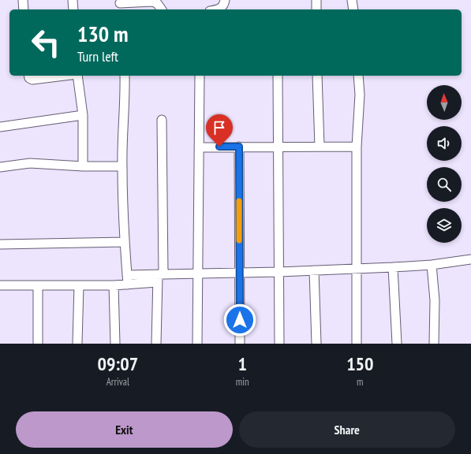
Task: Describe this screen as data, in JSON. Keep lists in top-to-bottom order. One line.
{"north":"top","page":{"turn":["130 m","Turn left"],"eta":["09:07","Arrival","1","min","150","m"],"buttons":["Exit","Share"]}}
